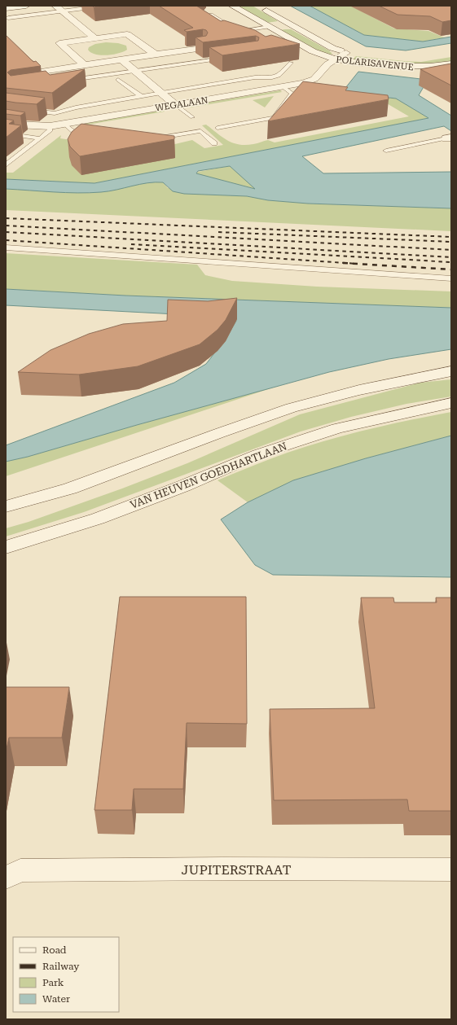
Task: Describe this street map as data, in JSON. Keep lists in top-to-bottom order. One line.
{"streets":{"street":["POLARISAVENUE","WEGALAAN","VAN HEUVEN GOEDHARTLAAN","JUPITERSTRAAT"]},"crossings":[["POLARISAVENUE","WEGALAAN"]],"legend":["Road","Railway","Park","Water"]}
